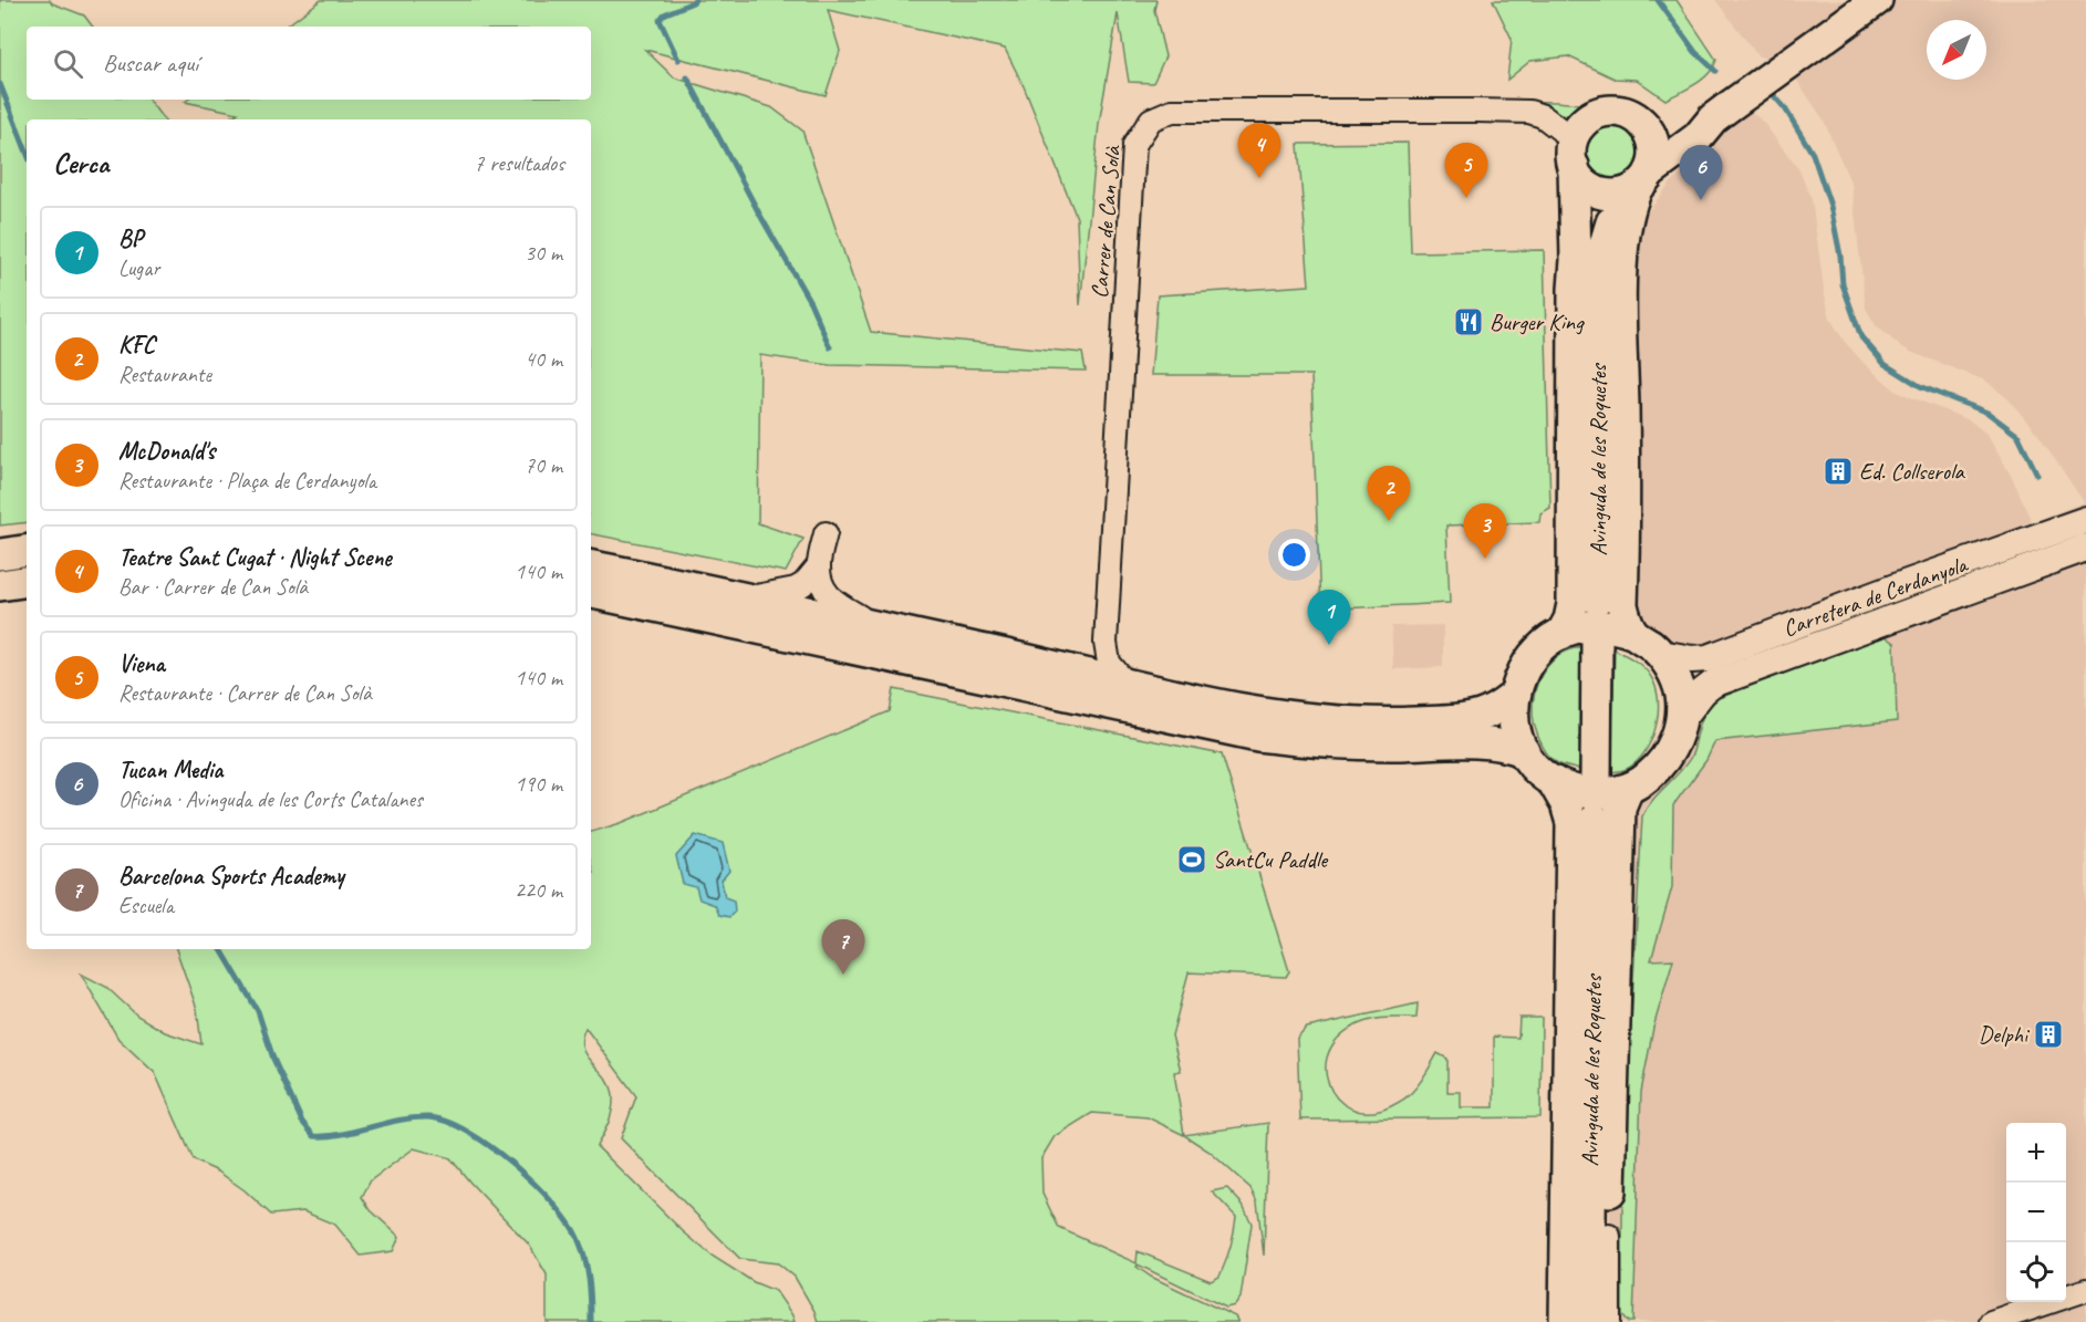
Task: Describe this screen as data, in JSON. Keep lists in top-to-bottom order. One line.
{"streets":{"main road":["Avinguda de les Roquetes"],"street":["Carrer de Can Solà","Carretera de Cerdanyola"]},"places":{"restaurant":["Burger King"],"building":["Ed. Collserola","Delphi"],"sports":["SantCu Paddle"]},"north":"bottom left","page":{"search":"Buscar aquí","heading":["Cerca","7 resultados"],"pins":["4","5","6","2","3","1","7"],"list":[{"mark":"1","name":"BP","note":"Lugar","value":"30 m"},{"mark":"2","name":"KFC","note":"Restaurante","value":"40 m"},{"mark":"3","name":"McDonald's","note":"Restaurante · Plaça de Cerdanyola","value":"70 m"},{"mark":"4","name":"Teatre Sant Cugat · Night Scene","note":"Bar · Carrer de Can Solà","value":"140 m"},{"mark":"5","name":"Viena","note":"Restaurante · Carrer de Can Solà","value":"140 m"},{"mark":"6","name":"Tucan Media","note":"Oficina · Avinguda de les Corts Catalanes","value":"190 m"},{"mark":"7","name":"Barcelona Sports Academy","note":"Escuela","value":"220 m"}],"map_buttons":["+","−"]}}
